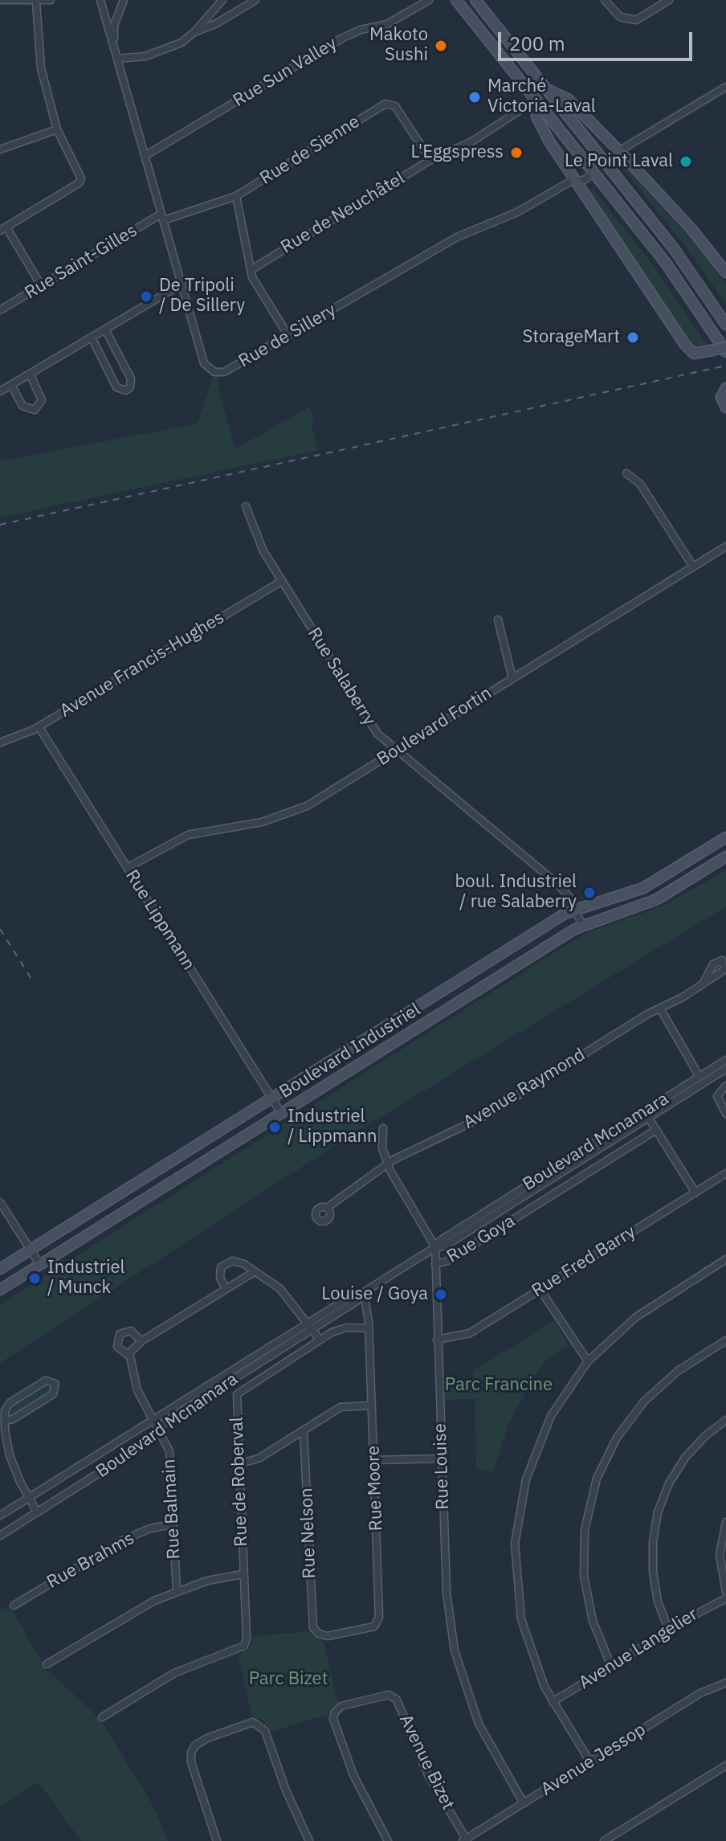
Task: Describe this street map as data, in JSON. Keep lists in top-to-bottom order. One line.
{"streets":{"street":["Rue Sun Valley","Rue de Sienne","Rue de Neuchâtel","Rue Saint-Gilles","Rue de Sillery","Avenue Francis-Hughes","Rue Salaberry","Boulevard Fortin","Rue Lippmann","Boulevard Industriel","Avenue Raymond","Boulevard Mcnamara","Rue Goya","Rue Fred Barry","Rue Louise","Rue de Roberval","Rue Moore","Rue Balmain","Rue Nelson","Rue Brahms","Avenue Langelier","Avenue Jessop","Avenue Bizet"]},"crossings":[["Rue Sun Valley","Rue de Sillery"],["Rue de Sienne","Rue de Neuchâtel"],["Rue de Sienne","Rue Saint-Gilles"],["Rue de Sienne","Rue de Sillery"],["Rue Saint-Gilles","Rue de Sillery"],["Avenue Francis-Hughes","Rue Salaberry"],["Avenue Francis-Hughes","Rue Lippmann"],["Rue Salaberry","Boulevard Fortin"],["Rue Salaberry","Boulevard Industriel"],["Boulevard Fortin","Rue Lippmann"],["Rue Lippmann","Boulevard Industriel"],["Boulevard Mcnamara","Rue Louise"],["Boulevard Mcnamara","Rue Moore"],["Boulevard Mcnamara","Rue Balmain"],["Rue Goya","Rue Louise"],["Rue Fred Barry","Rue Louise"],["Rue Louise","Avenue Jessop"],["Rue de Roberval","Rue Moore"],["Rue Moore","Rue Nelson"],["Rue Balmain","Rue Brahms"],["Avenue Jessop","Avenue Bizet"]],"parks":["Parc Francine","Parc Bizet"],"places":["Makoto Sushi","Marché Victoria-Laval","L'Eggspress","Le Point Laval","De Tripoli / De Sillery","StorageMart","boul. Industriel / rue Salaberry","Industriel / Lippmann","Industriel / Munck","Louise / Goya"],"scale_bar":"200 m"}
